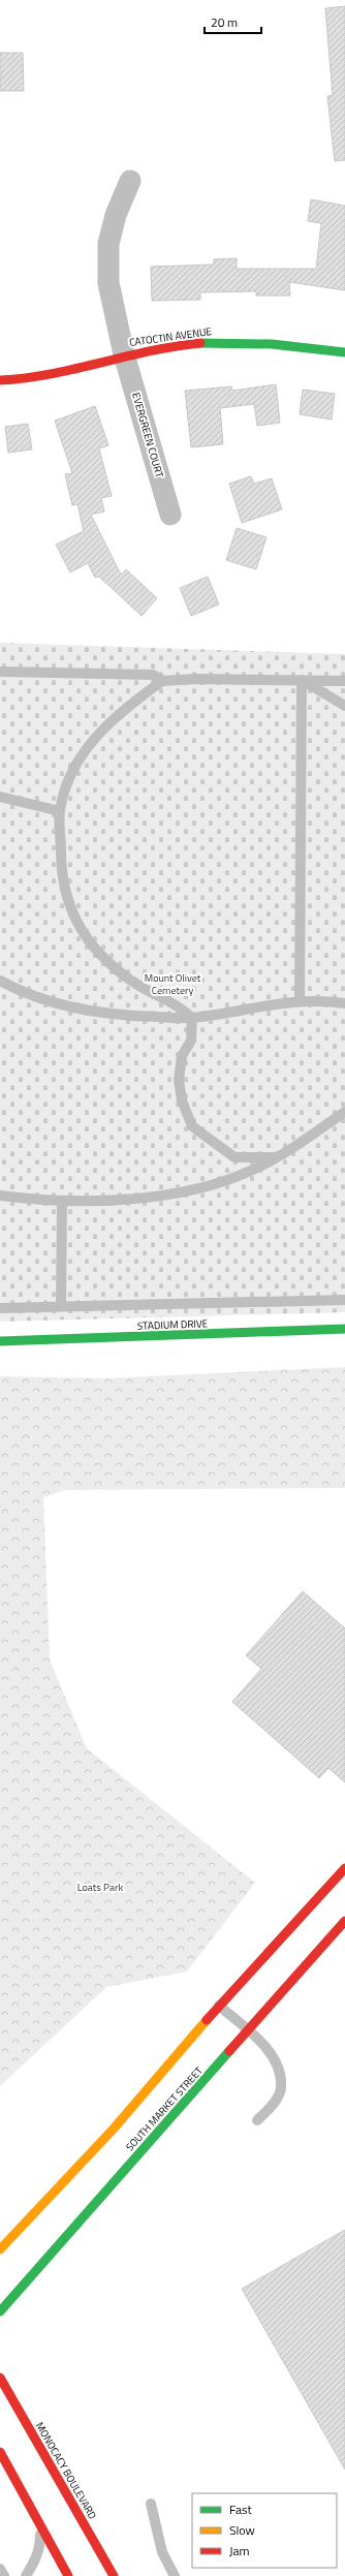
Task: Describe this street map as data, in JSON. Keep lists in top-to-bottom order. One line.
{"streets":{"main road":["CATOCTIN AVENUE","STADIUM DRIVE","SOUTH MARKET STREET","MONOCACY BOULEVARD"],"street":["EVERGREEN COURT"]},"crossings":[["CATOCTIN AVENUE","EVERGREEN COURT"]],"parks":["Mount Olivet Cemetery","Loats Park"],"legend":["Fast","Slow","Jam"],"scale_bar":"20 m"}
